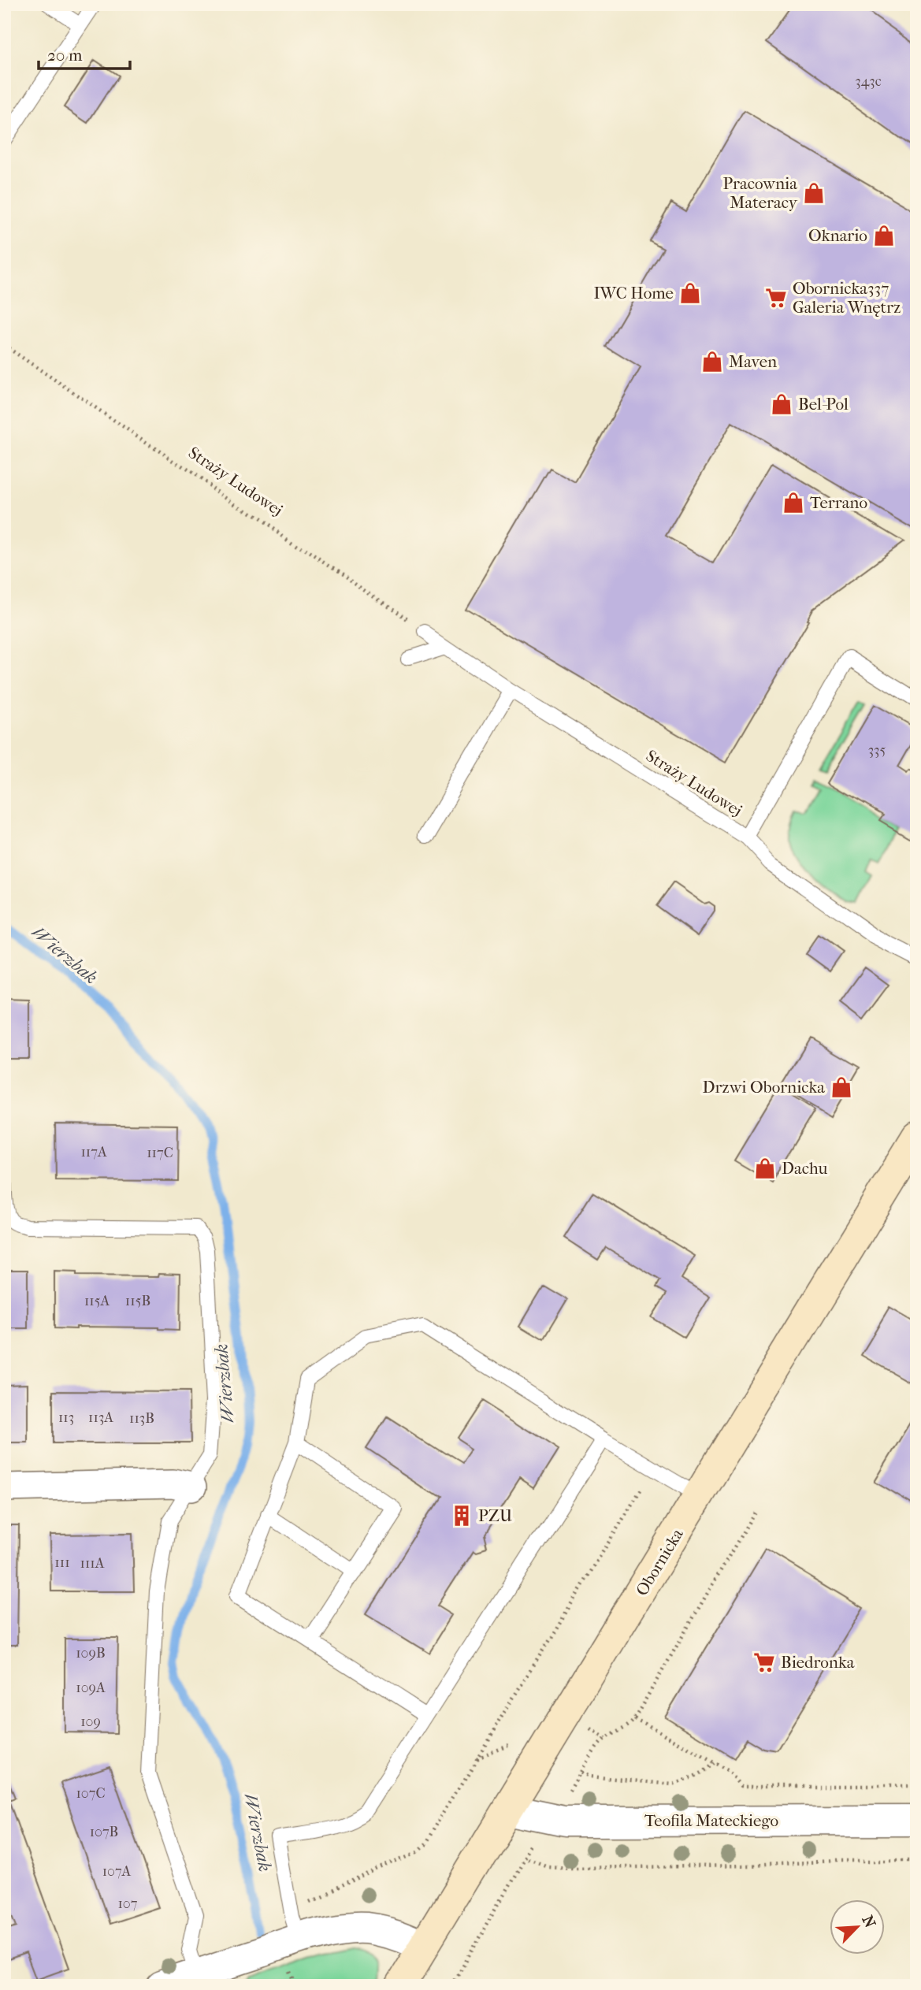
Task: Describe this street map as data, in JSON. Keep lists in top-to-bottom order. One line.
{"streets":{"main road":["Obornicka"],"street":["Teofila Mateckiego"],"lane":["Straży Ludowej"]},"crossings":[["Obornicka","Teofila Mateckiego"]],"water":["Wierzbak"],"places":{"shop":["Pracownia Materacy","Oknario","IWC Home","Maven","Bel-Pol","Terrano","Drzwi Obornicka","Dachu"],"supermarket":["Obornicka337 Galeria Wnętrz","Biedronka"],"building":["PZU"]},"house_numbers":["343c","335","117A","117C","115A","115B","113","113A","113B","111","111A","109B","109A","109","107C","107B","107A","107"],"scale_bar":"20 m","north":"top right"}
